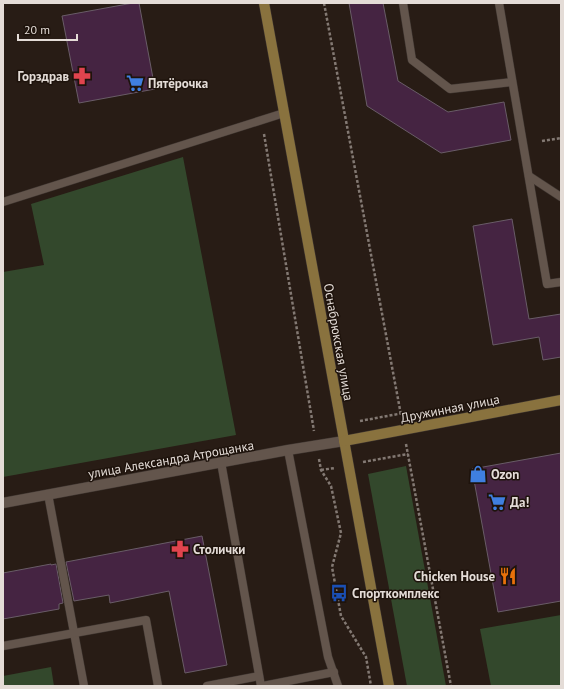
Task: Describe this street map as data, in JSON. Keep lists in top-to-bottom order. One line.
{"streets":{"street":["Оснабрюкская улица","Дружинная улица","улица Александра Атрощанка"]},"crossings":[["Оснабрюкская улица","Дружинная улица"],["Оснабрюкская улица","улица Александра Атрощанка"],["Дружинная улица","улица Александра Атрощанка"]],"places":{"pharmacy":["Горздрав","Столички"],"supermarket":["Пятёрочка","Да!"],"shop":["Ozon"],"restaurant":["Chicken House"],"bus stop":["Спорткомплекс"]},"scale_bar":"20 m"}
